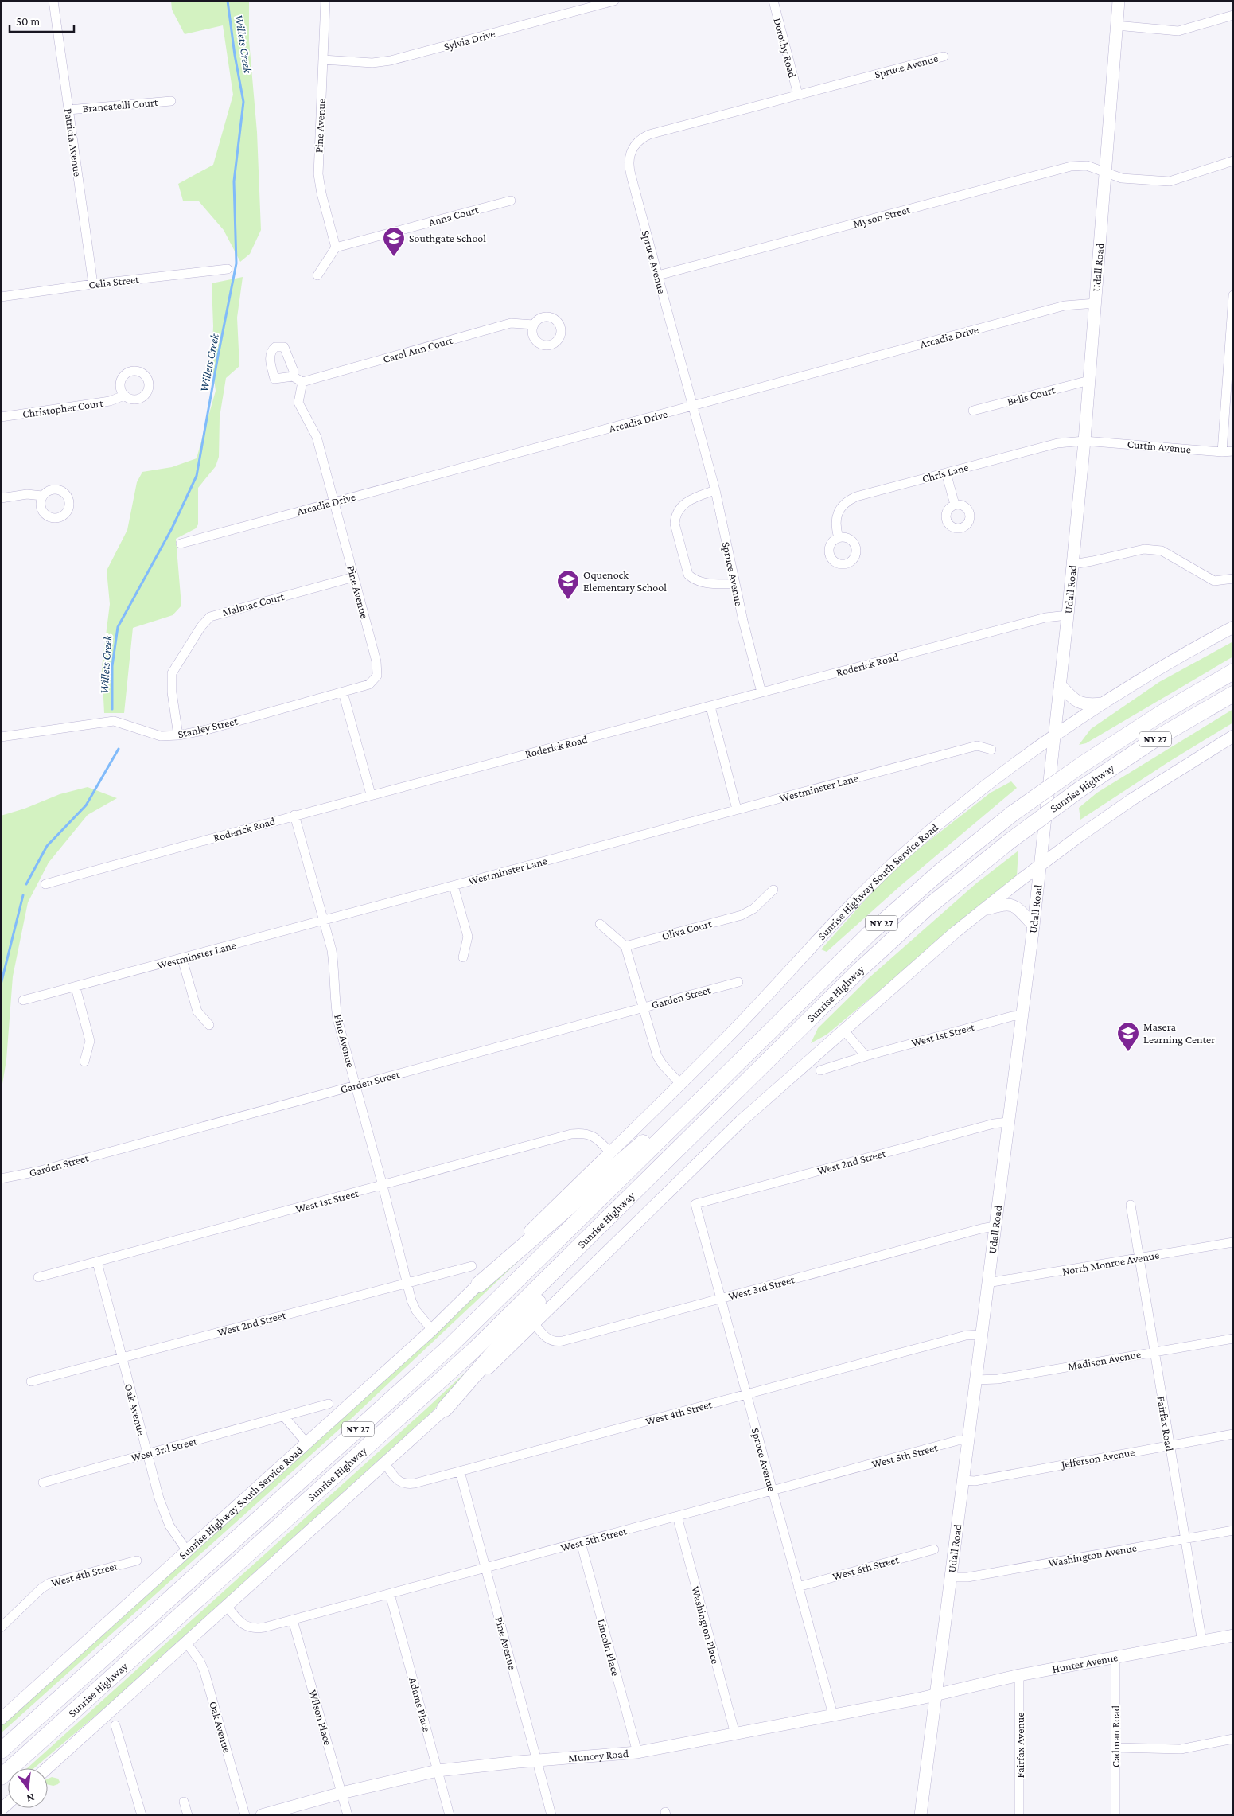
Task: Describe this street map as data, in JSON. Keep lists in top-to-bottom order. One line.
{"streets":{"highway":["NY 27","Sunrise Highway"],"main road":["Udall Road","Sunrise Highway South Service Road","Hunter Avenue","Muncey Road"],"street":["Sylvia Drive","Dorothy Road","Spruce Avenue","Brancatelli Court","Pine Avenue","Patricia Avenue","Anna Court","Myson Street","Celia Street","Arcadia Drive","Carol Ann Court","Bells Court","Christopher Court","Curtin Avenue","Chris Lane","Malmac Court","Roderick Road","Stanley Street","Westminster Lane","Oliva Court","Garden Street","West 1st Street","West 2nd Street","North Monroe Avenue","West 3rd Street","Madison Avenue","Oak Avenue","West 4th Street","Fairfax Road","West 5th Street","Jefferson Avenue","Washington Avenue","West 6th Street","Washington Place","Lincoln Place","Adams Place","Wilson Place","Cadman Road","Fairfax Avenue"]},"crossings":[["Sylvia Drive","Pine Avenue"],["Dorothy Road","Spruce Avenue"],["Spruce Avenue","Myson Street"],["Spruce Avenue","Arcadia Drive"],["Spruce Avenue","Roderick Road"],["Spruce Avenue","West 2nd Street"],["Spruce Avenue","West 3rd Street"],["Spruce Avenue","West 4th Street"],["Spruce Avenue","West 5th Street"],["Spruce Avenue","West 6th Street"],["Spruce Avenue","Muncey Road"],["Brancatelli Court","Patricia Avenue"],["Pine Avenue","Anna Court"],["Pine Avenue","Arcadia Drive"],["Pine Avenue","Carol Ann Court"],["Pine Avenue","Malmac Court"],["Pine Avenue","Roderick Road"],["Pine Avenue","Stanley Street"],["Pine Avenue","Westminster Lane"],["Pine Avenue","Sunrise Highway South Service Road"],["Pine Avenue","Garden Street"],["Pine Avenue","West 1st Street"],["Pine Avenue","West 2nd Street"],["Pine Avenue","West 4th Street"],["Pine Avenue","West 5th Street"],["Pine Avenue","Muncey Road"],["Patricia Avenue","Celia Street"],["Myson Street","Udall Road"],["Udall Road","Arcadia Drive"],["Udall Road","Bells Court"],["Udall Road","Curtin Avenue"],["Udall Road","Chris Lane"],["Udall Road","Roderick Road"],["Udall Road","Sunrise Highway"],["Udall Road","Sunrise Highway South Service Road"],["Udall Road","West 1st Street"],["Udall Road","West 2nd Street"],["Udall Road","North Monroe Avenue"],["Udall Road","West 3rd Street"],["Udall Road","Madison Avenue"],["Udall Road","West 4th Street"],["Udall Road","West 5th Street"],["Udall Road","Jefferson Avenue"],["Udall Road","Washington Avenue"],["Udall Road","Hunter Avenue"],["Udall Road","Muncey Road"],["Curtin Avenue","Chris Lane"],["Malmac Court","Stanley Street"],["Sunrise Highway","West 3rd Street"],["Sunrise Highway","Oak Avenue"],["Sunrise Highway","West 4th Street"],["Sunrise Highway","West 5th Street"],["Sunrise Highway South Service Road","Oak Avenue"],["West 1st Street","Oak Avenue"],["West 2nd Street","Oak Avenue"],["North Monroe Avenue","Fairfax Road"],["West 3rd Street","Oak Avenue"],["Madison Avenue","Fairfax Road"],["Fairfax Road","Jefferson Avenue"],["Fairfax Road","Washington Avenue"],["Fairfax Road","Hunter Avenue"],["West 5th Street","Washington Place"],["West 5th Street","Lincoln Place"],["West 5th Street","Adams Place"],["West 5th Street","Wilson Place"],["Washington Place","Muncey Road"],["Lincoln Place","Muncey Road"],["Hunter Avenue","Cadman Road"],["Hunter Avenue","Fairfax Avenue"],["Hunter Avenue","Muncey Road"],["Adams Place","Muncey Road"],["Wilson Place","Muncey Road"]],"water":["Willets Creek"],"places":{"school or university":["Southgate School","Oquenock Elementary School","Masera Learning Center"]},"scale_bar":"50 m","north":"bottom"}
